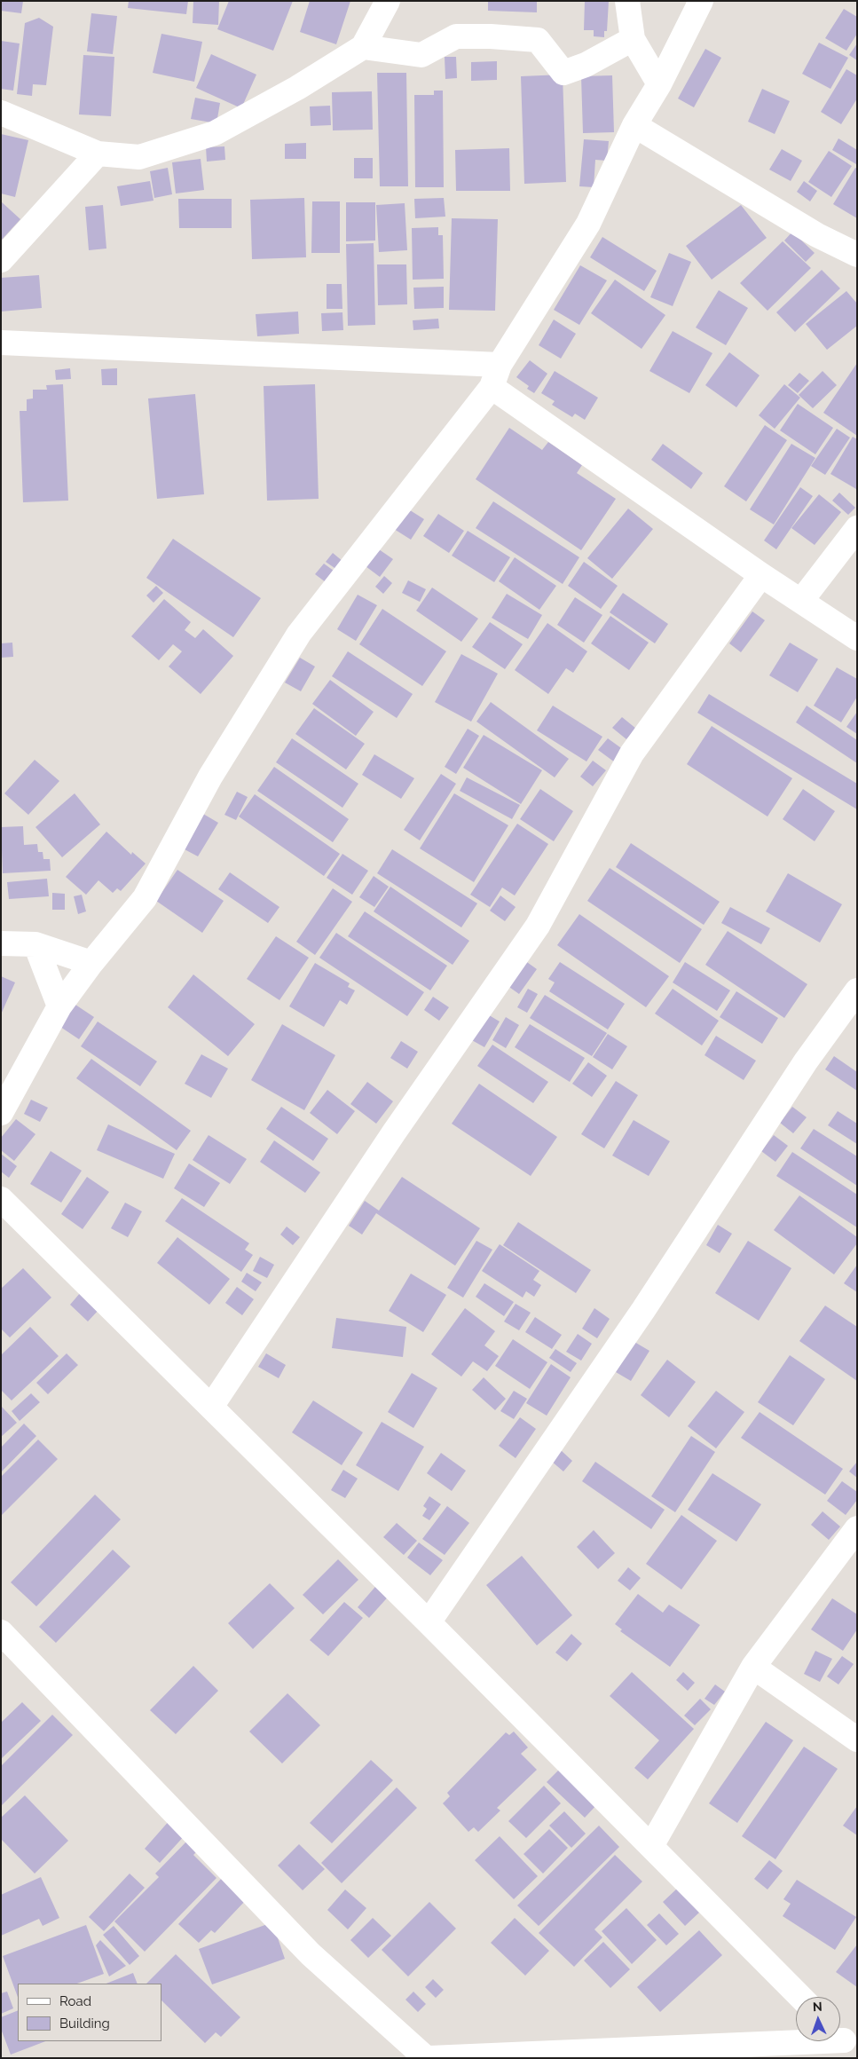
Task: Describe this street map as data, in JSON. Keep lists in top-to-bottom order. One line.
{"legend":["Road","Building"],"north":"top"}
